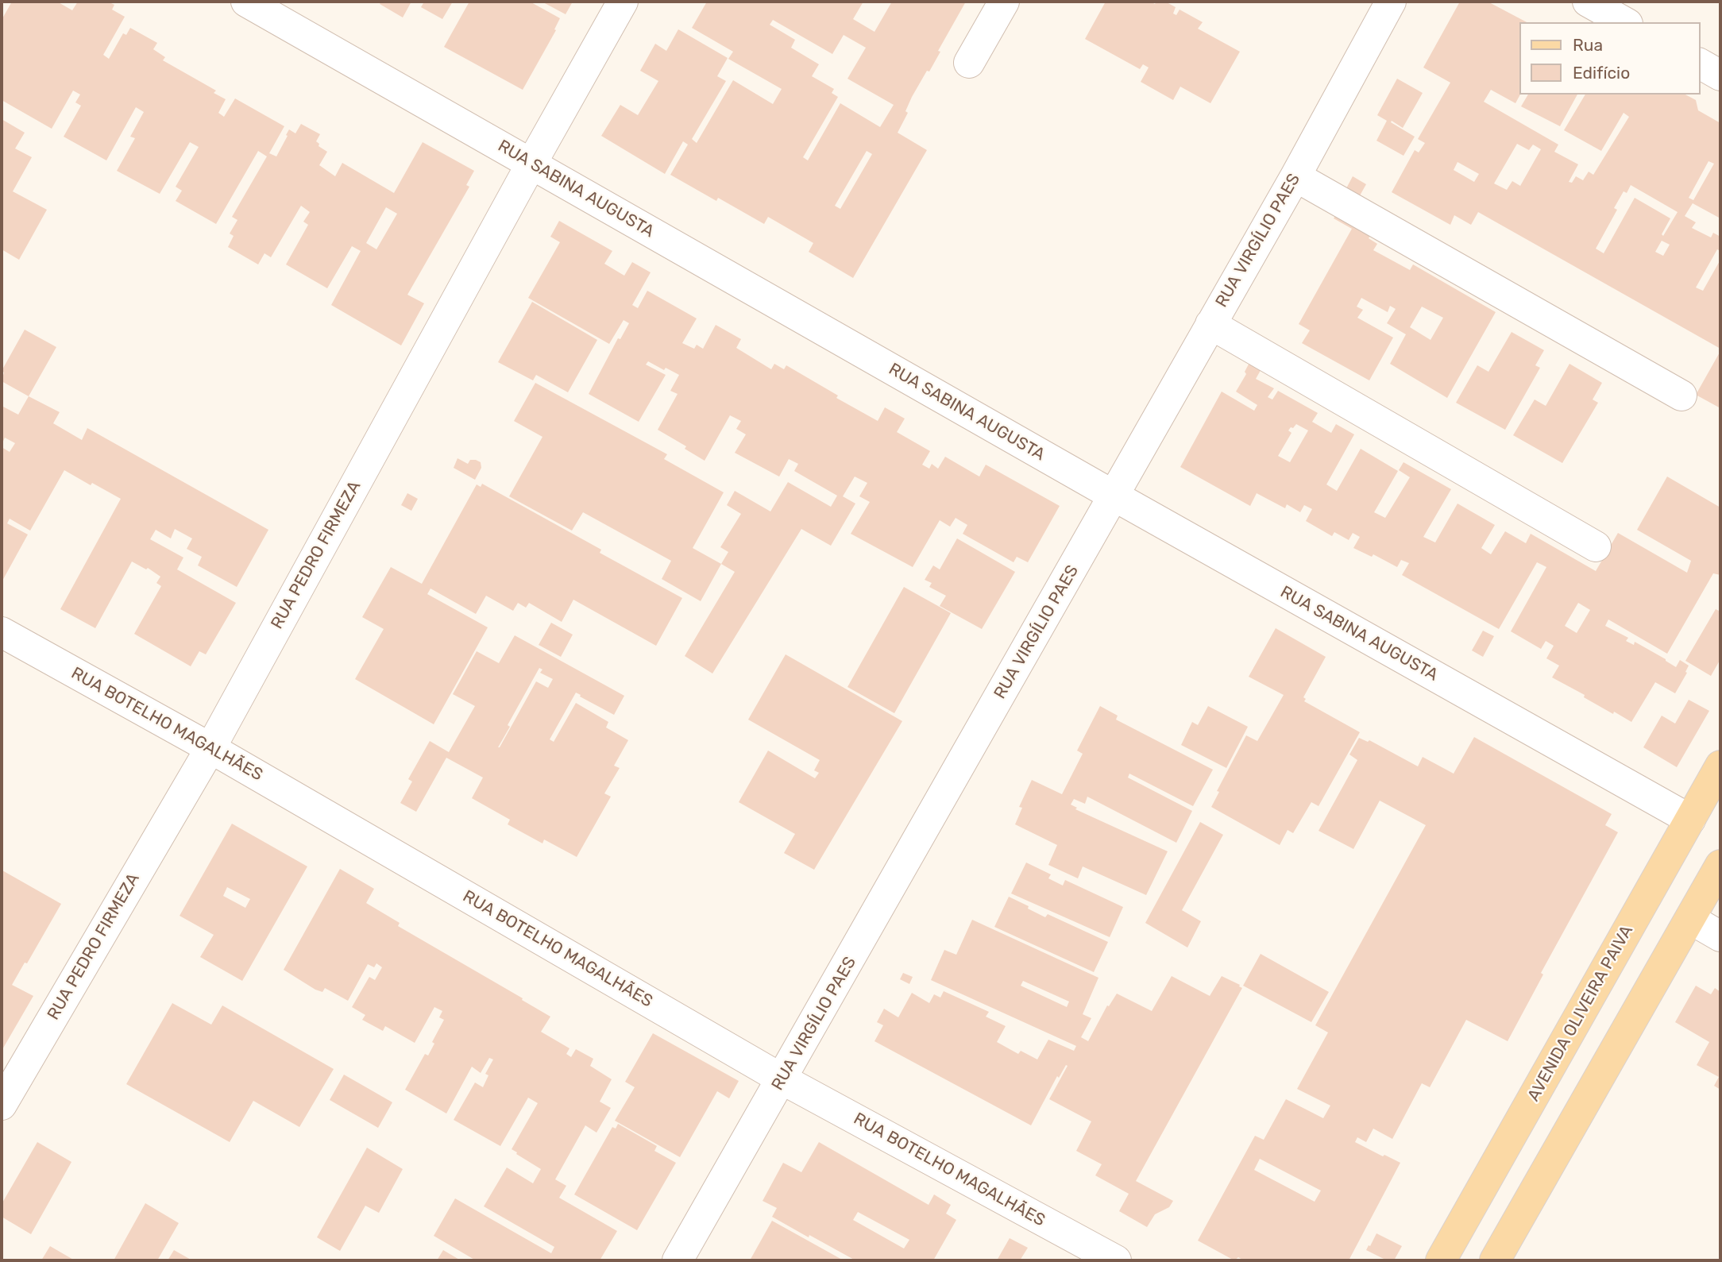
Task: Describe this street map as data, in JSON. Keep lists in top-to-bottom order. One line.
{"streets":{"main road":["AVENIDA OLIVEIRA PAIVA"],"street":["RUA SABINA AUGUSTA","RUA VIRGÍLIO PAES","RUA PEDRO FIRMEZA","RUA BOTELHO MAGALHÃES"]},"crossings":[["RUA SABINA AUGUSTA","RUA VIRGÍLIO PAES"],["RUA SABINA AUGUSTA","RUA PEDRO FIRMEZA"],["RUA SABINA AUGUSTA","AVENIDA OLIVEIRA PAIVA"],["RUA VIRGÍLIO PAES","RUA BOTELHO MAGALHÃES"],["RUA PEDRO FIRMEZA","RUA BOTELHO MAGALHÃES"]],"legend":["Rua","Edifício"]}
